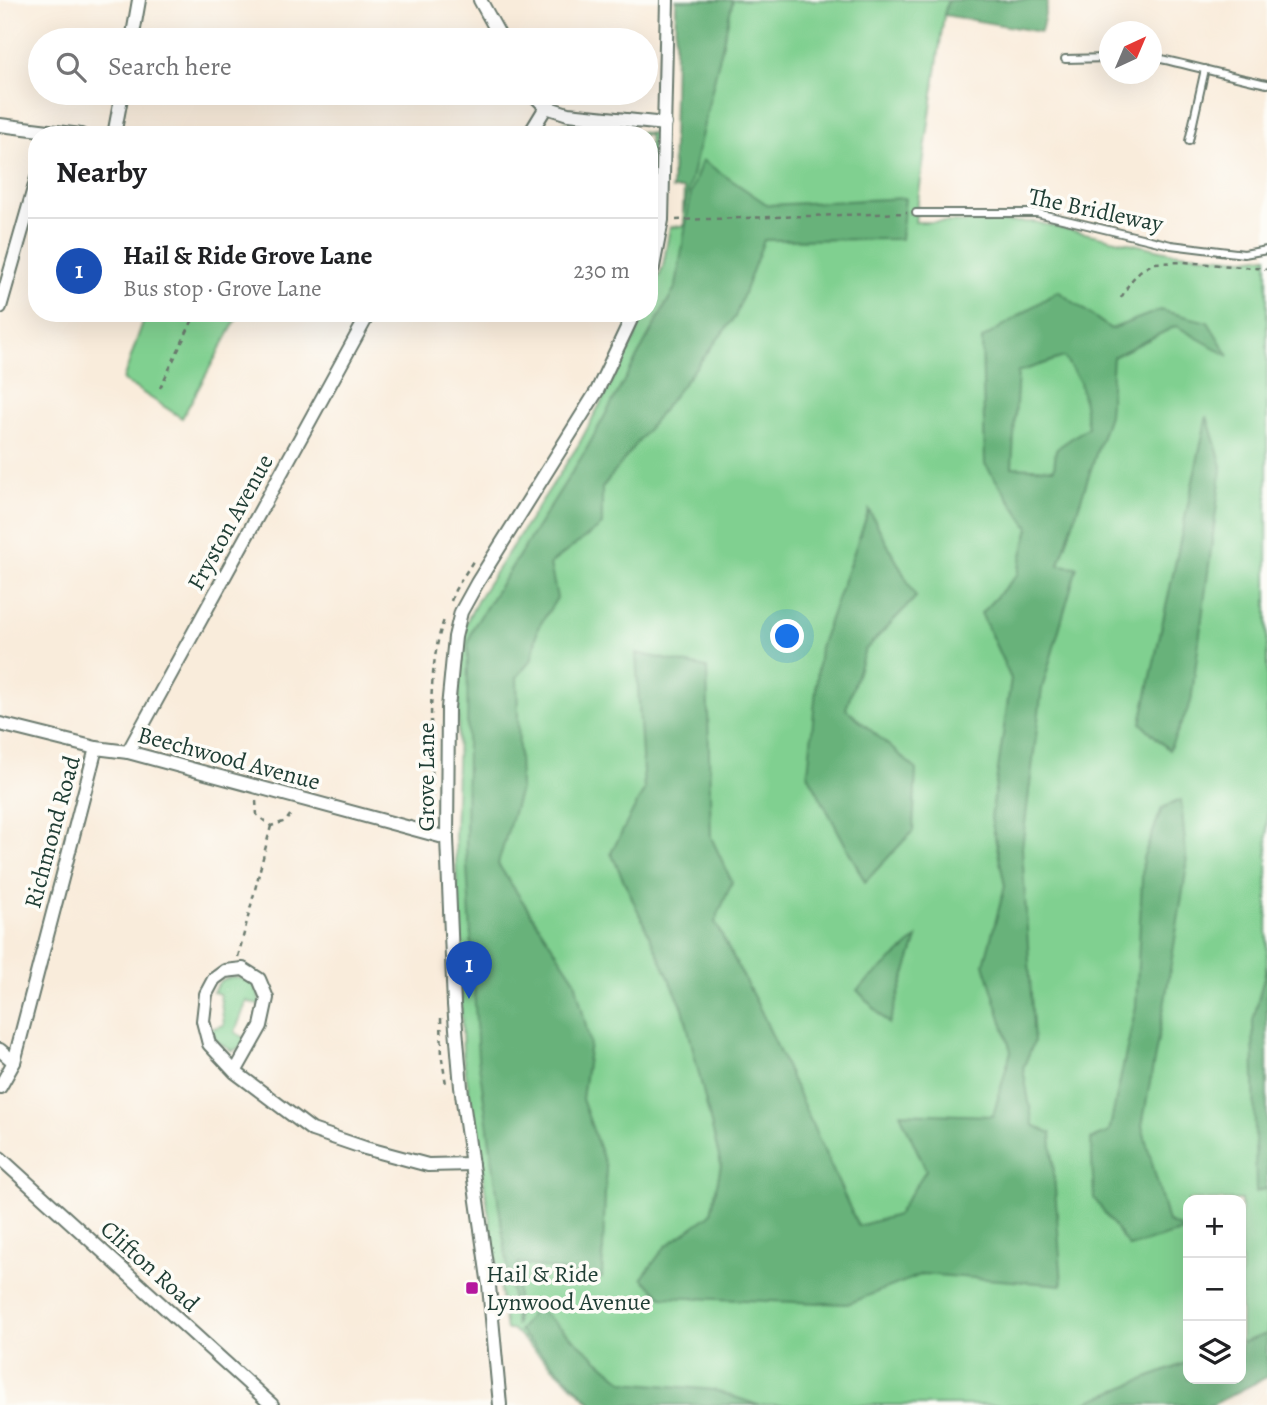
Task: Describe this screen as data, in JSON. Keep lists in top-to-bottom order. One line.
{"streets":{"street":["Fryston Avenue","Beechwood Avenue","Grove Lane","Richmond Road","Clifton Road"],"lane":["The Bridleway"]},"crossings":[["Fryston Avenue","Beechwood Avenue"],["Beechwood Avenue","Grove Lane"],["Beechwood Avenue","Richmond Road"]],"places":{"transit":["Hail & Ride Lynwood Avenue"]},"north":"top right","page":{"search":"Search here","heading":"Nearby","list":[{"mark":"1","name":"Hail & Ride Grove Lane","note":"Bus stop · Grove Lane","value":"230 m"}],"pins":"1","map_buttons":["+","−"]}}
